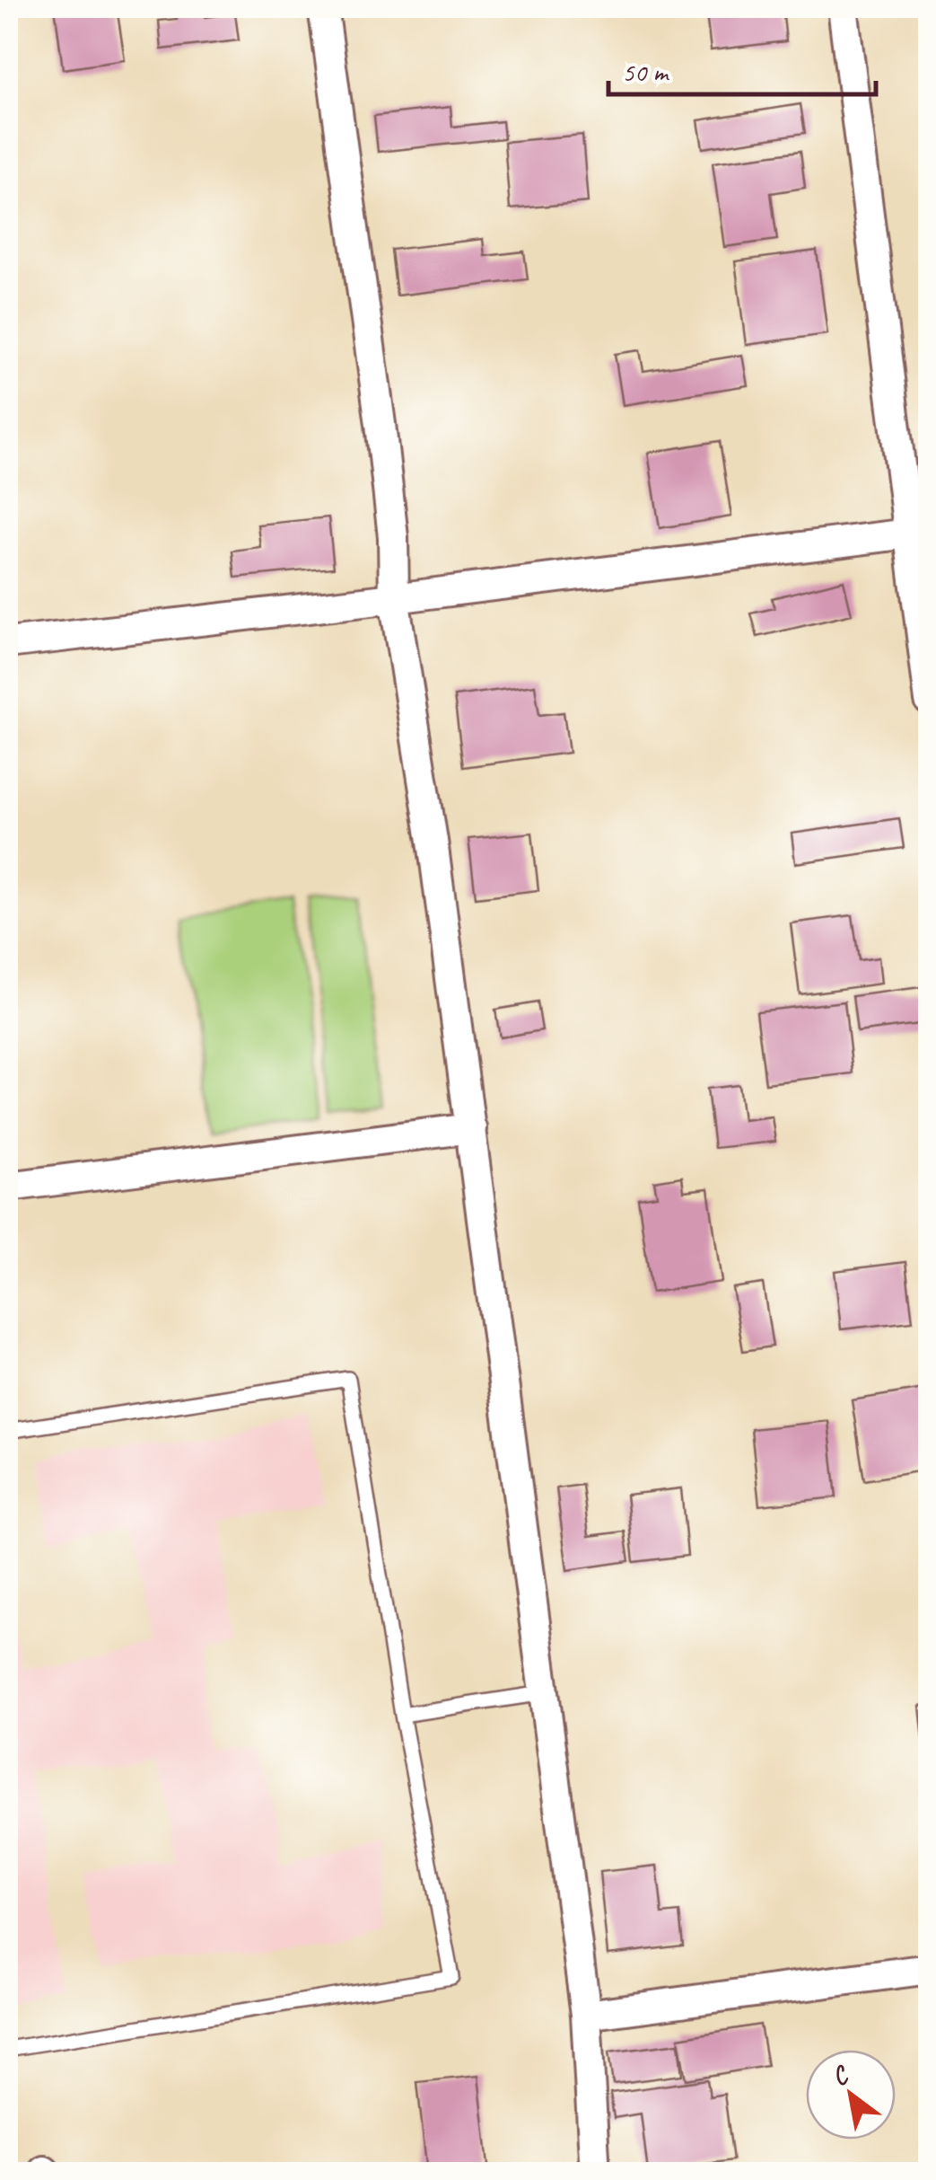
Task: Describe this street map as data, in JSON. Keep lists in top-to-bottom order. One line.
{"scale_bar":"50 m","north":"top left"}
